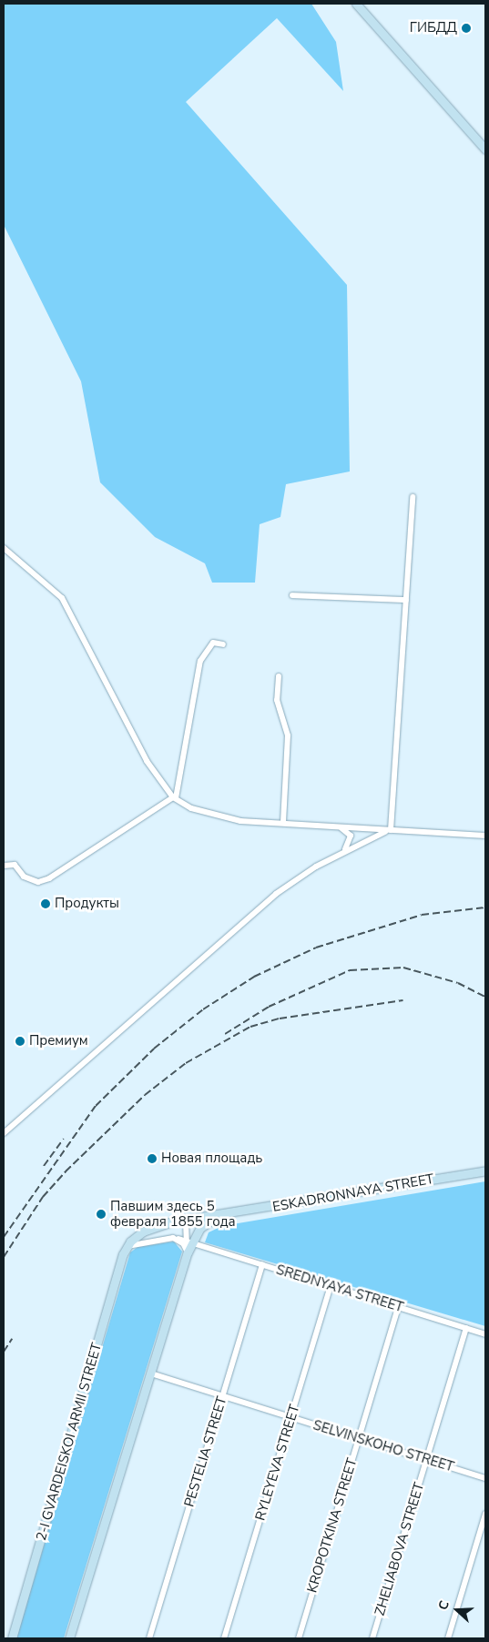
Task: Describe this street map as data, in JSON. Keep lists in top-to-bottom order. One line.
{"streets":{"main road":["ESKADRONNAYA STREET","2-I GVARDEISKOI ARMII STREET"],"street":["SREDNYAYA STREET","SELVINSKOHO STREET","PESTELIA STREET","RYLEYEVA STREET","KROPOTKINA STREET","ZHELIABOVA STREET"]},"crossings":[["ESKADRONNAYA STREET","2-I GVARDEISKOI ARMII STREET"],["SREDNYAYA STREET","PESTELIA STREET"],["SREDNYAYA STREET","RYLEYEVA STREET"],["SREDNYAYA STREET","KROPOTKINA STREET"],["SREDNYAYA STREET","ZHELIABOVA STREET"],["SELVINSKOHO STREET","PESTELIA STREET"],["SELVINSKOHO STREET","RYLEYEVA STREET"],["SELVINSKOHO STREET","KROPOTKINA STREET"],["SELVINSKOHO STREET","ZHELIABOVA STREET"]],"places":["ГИБДД","Продукты","Премиум","Новая площадь","Павшим здесь 5 февраля 1855 года"],"north":"left"}
